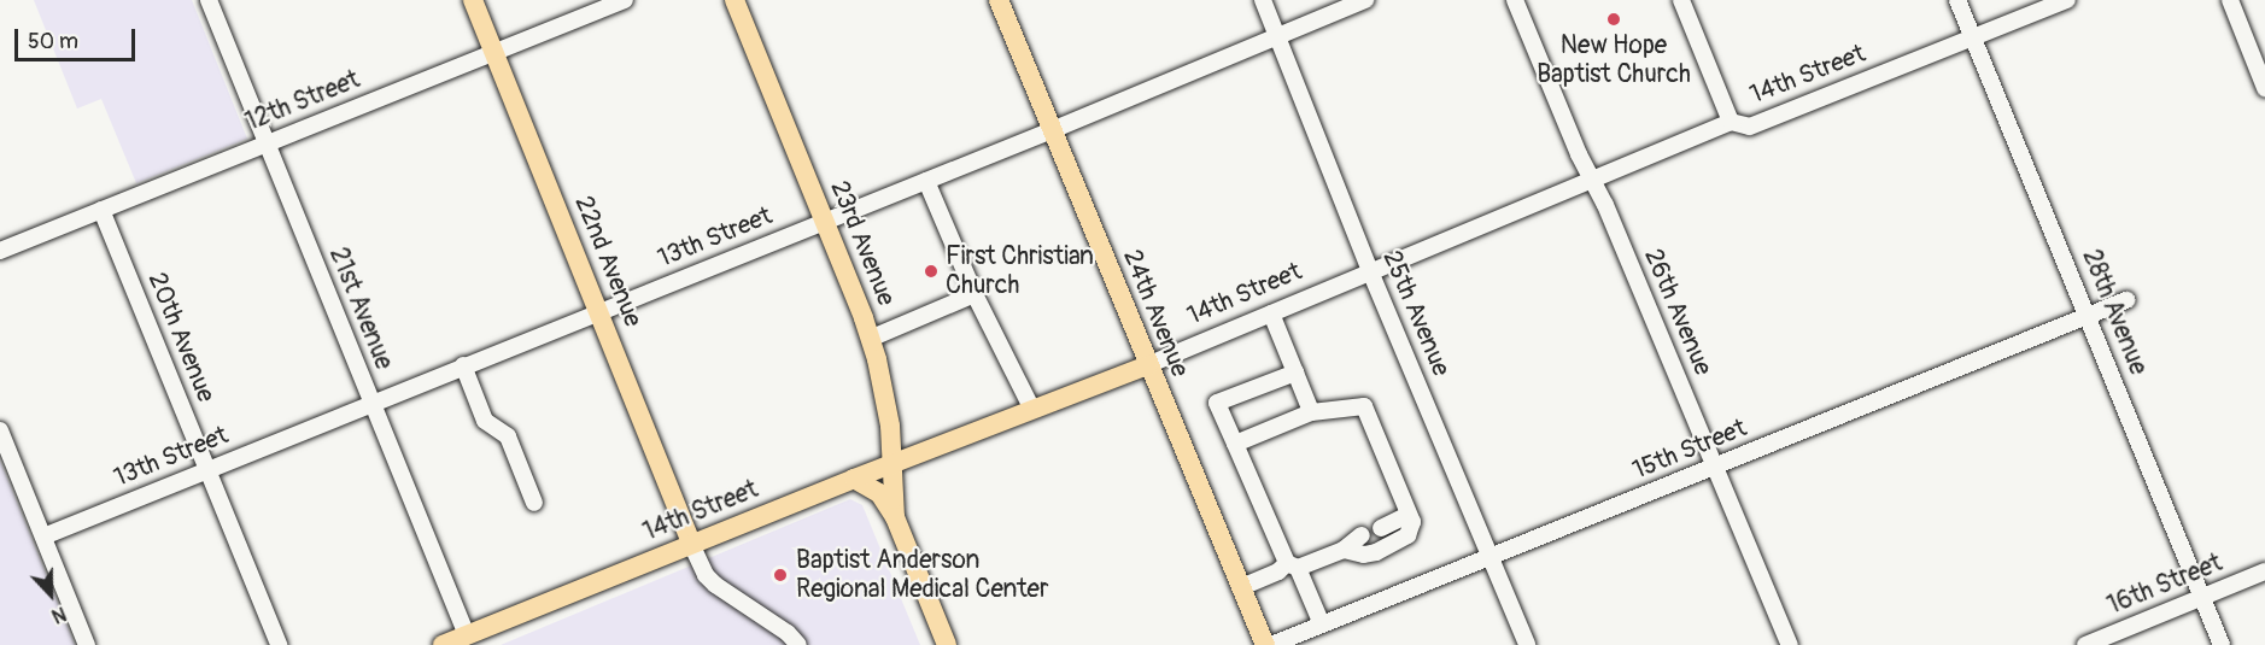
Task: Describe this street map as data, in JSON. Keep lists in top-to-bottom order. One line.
{"streets":{"main road":["14th Street","23rd Avenue","22nd Avenue","24th Avenue"],"street":["12th Street","13th Street","21st Avenue","26th Avenue","28th Avenue","25th Avenue","20th Avenue","15th Street","16th Street"]},"crossings":[["14th Street","23rd Avenue"],["14th Street","22nd Avenue"],["14th Street","21st Avenue"],["14th Street","26th Avenue"],["14th Street","28th Avenue"],["14th Street","24th Avenue"],["14th Street","25th Avenue"],["12th Street","22nd Avenue"],["12th Street","21st Avenue"],["12th Street","20th Avenue"],["13th Street","23rd Avenue"],["13th Street","22nd Avenue"],["13th Street","21st Avenue"],["13th Street","24th Avenue"],["13th Street","25th Avenue"],["13th Street","20th Avenue"],["26th Avenue","15th Street"],["28th Avenue","15th Street"],["28th Avenue","16th Street"],["25th Avenue","15th Street"]],"places":["New Hope Baptist Church","First Christian Church","Baptist Anderson Regional Medical Center"],"scale_bar":"50 m","north":"bottom"}
